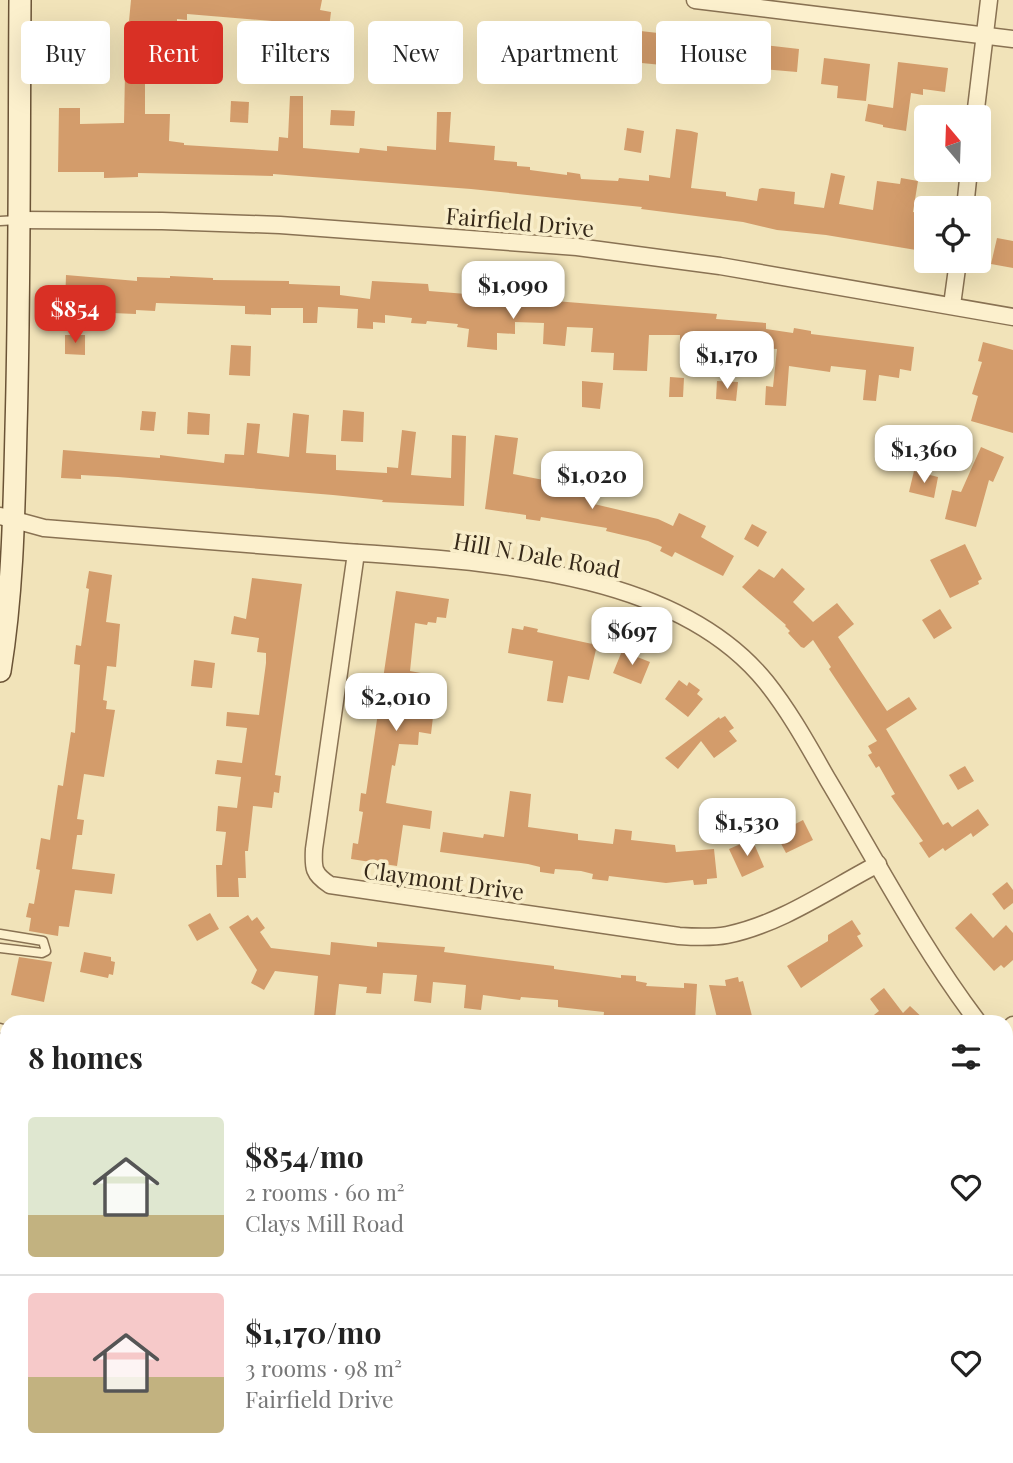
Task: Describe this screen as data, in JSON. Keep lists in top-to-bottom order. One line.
{"streets":{"street":["Fairfield Drive","Hill N Dale Road","Claymont Drive"]},"crossings":[["Hill N Dale Road","Claymont Drive"]],"north":"top","page":{"chip":["Buy","Rent","Filters","New","Apartment","House"],"price":["$1,090","$854","$1,170","$1,360","$1,020","$697","$2,010","$1,530"],"heading":"8 homes","list":[{"name":"$854/mo","note":"2 rooms · 60 m² · Clays Mill Road"},{"name":"$1,170/mo","note":"3 rooms · 98 m² · Fairfield Drive"}]}}
